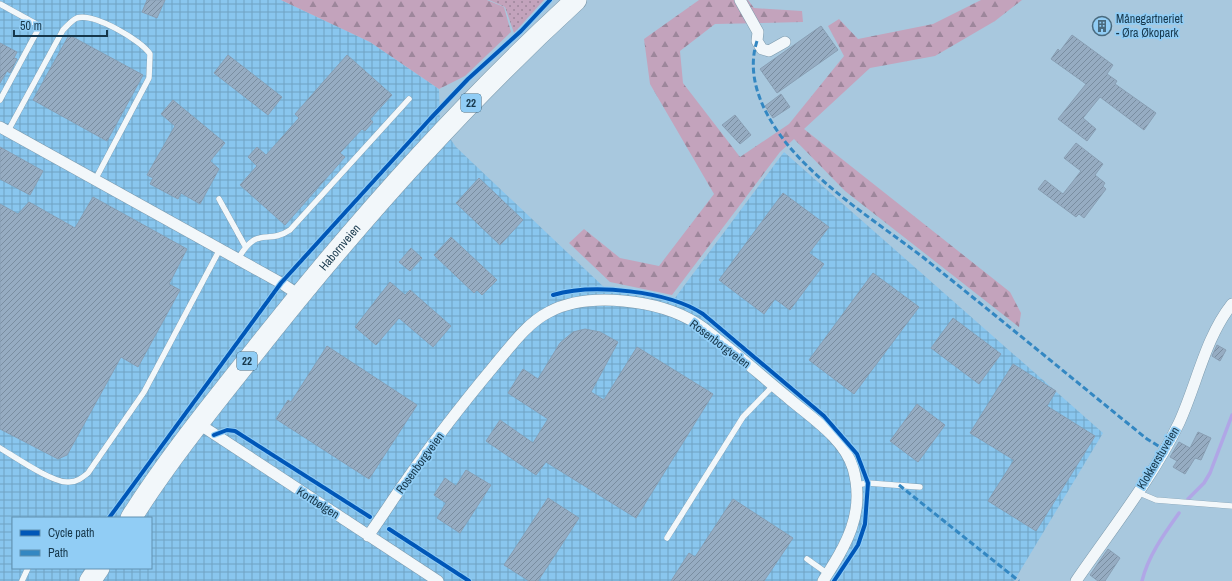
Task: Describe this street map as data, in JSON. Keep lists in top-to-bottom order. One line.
{"streets":{"highway":["22","Habornveien"],"street":["Rosenborgveien","Klokkerstuveien","Kortbølgen"]},"crossings":[["Habornveien","Kortbølgen"],["Rosenborgveien","Kortbølgen"]],"places":{"building":["Månegartneriet - Øra Økopark"]},"legend":["Cycle path","Path"],"scale_bar":"50 m"}
